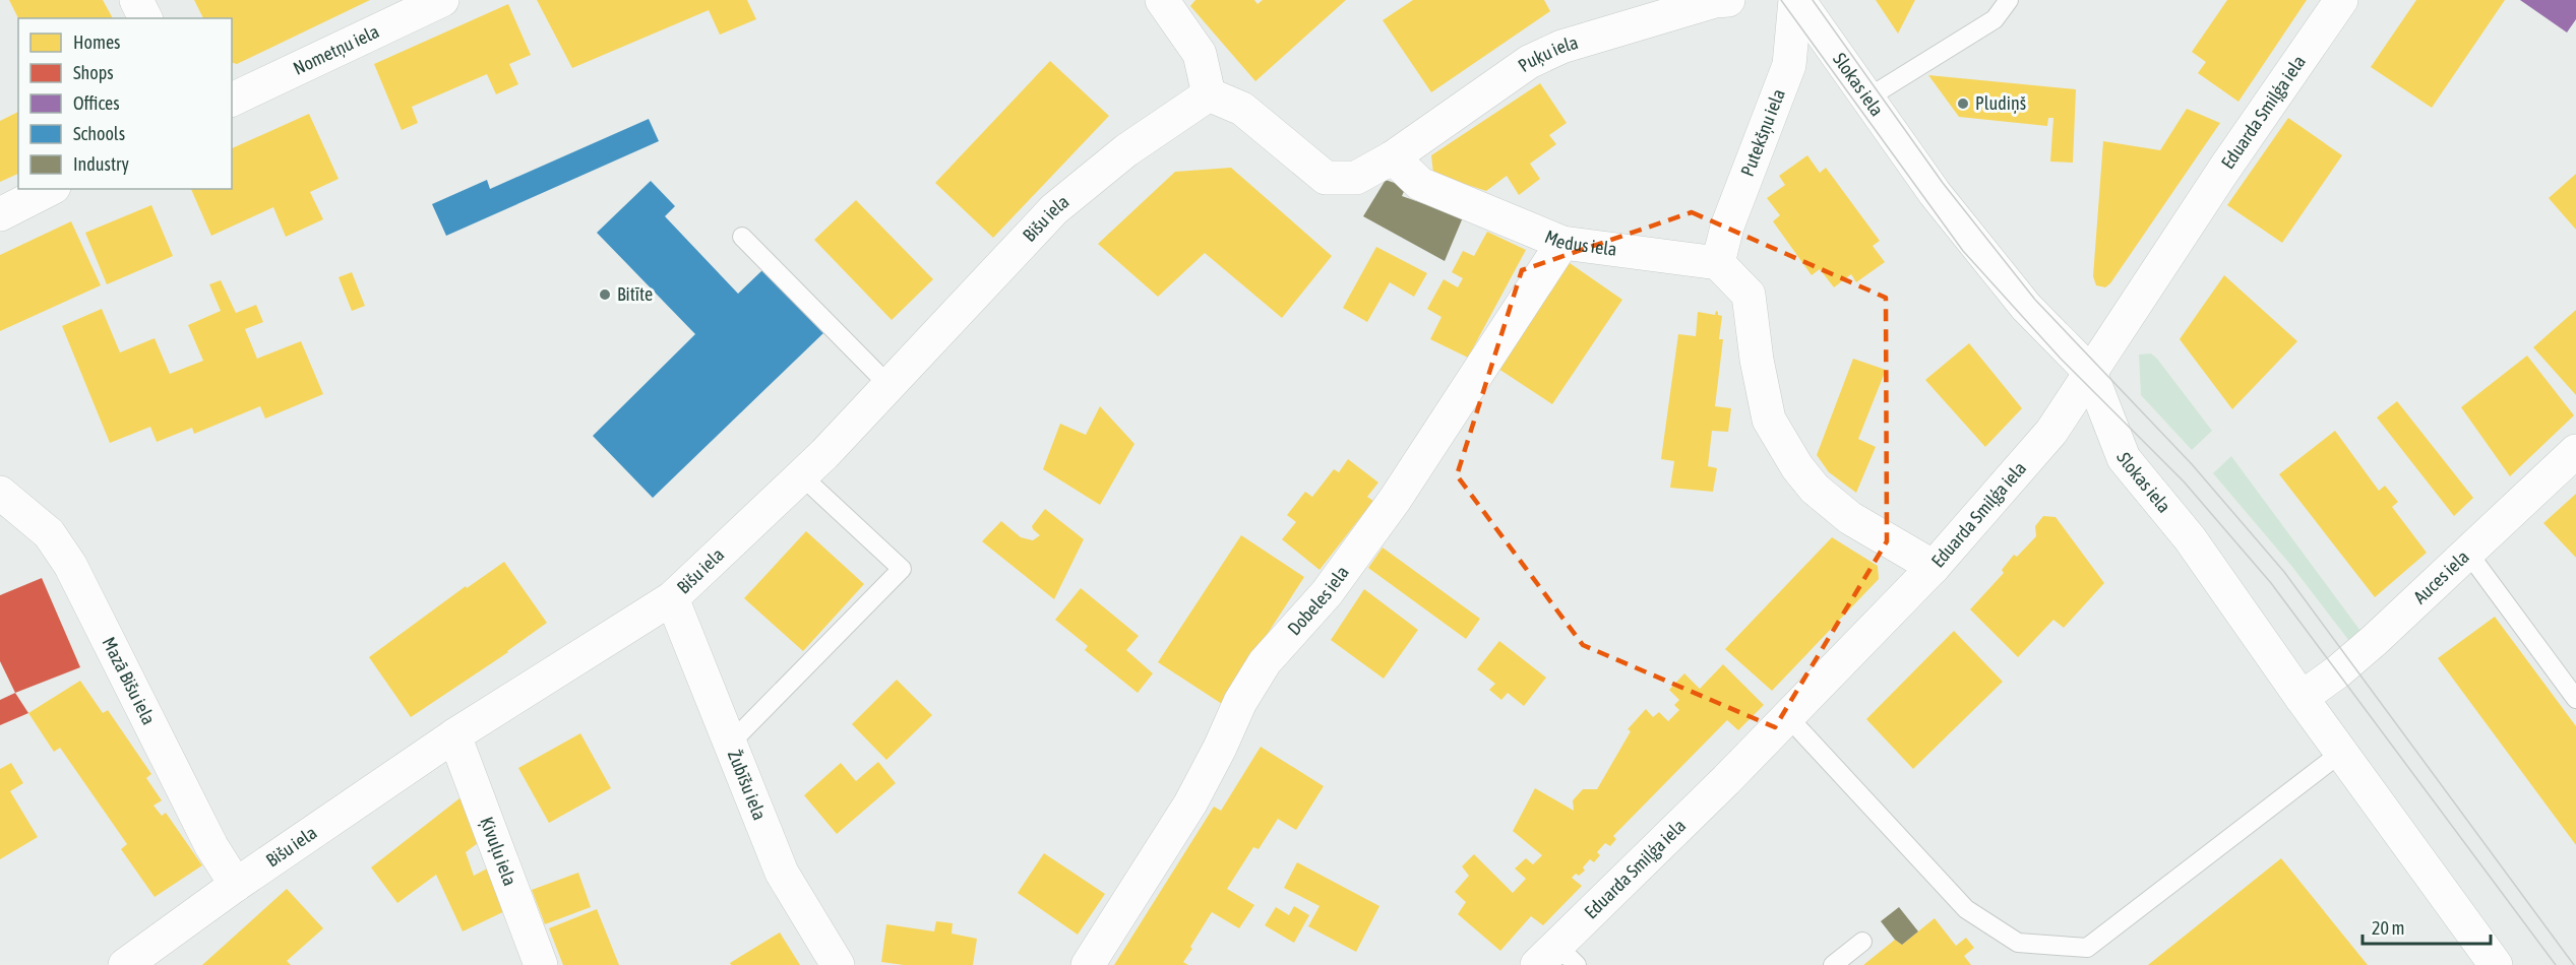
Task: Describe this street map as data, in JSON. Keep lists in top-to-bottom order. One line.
{"streets":{"street":["Nometņu iela","Puķu iela","Slokas iela","Eduarda Smiļģa iela","Putekšņu iela","Bišu iela","Medus iela","Auces iela","Dobeles iela","Mazā Bišu iela","Žubīšu iela","Ķivuļu iela"]},"crossings":[["Puķu iela","Medus iela"],["Slokas iela","Eduarda Smiļģa iela"],["Slokas iela","Putekšņu iela"],["Slokas iela","Auces iela"],["Putekšņu iela","Medus iela"],["Bišu iela","Mazā Bišu iela"],["Bišu iela","Žubīšu iela"],["Bišu iela","Ķivuļu iela"],["Medus iela","Dobeles iela"]],"places":["Pludiņš","Bitīte"],"legend":["Homes","Shops","Offices","Schools","Industry"],"scale_bar":"20 m"}
